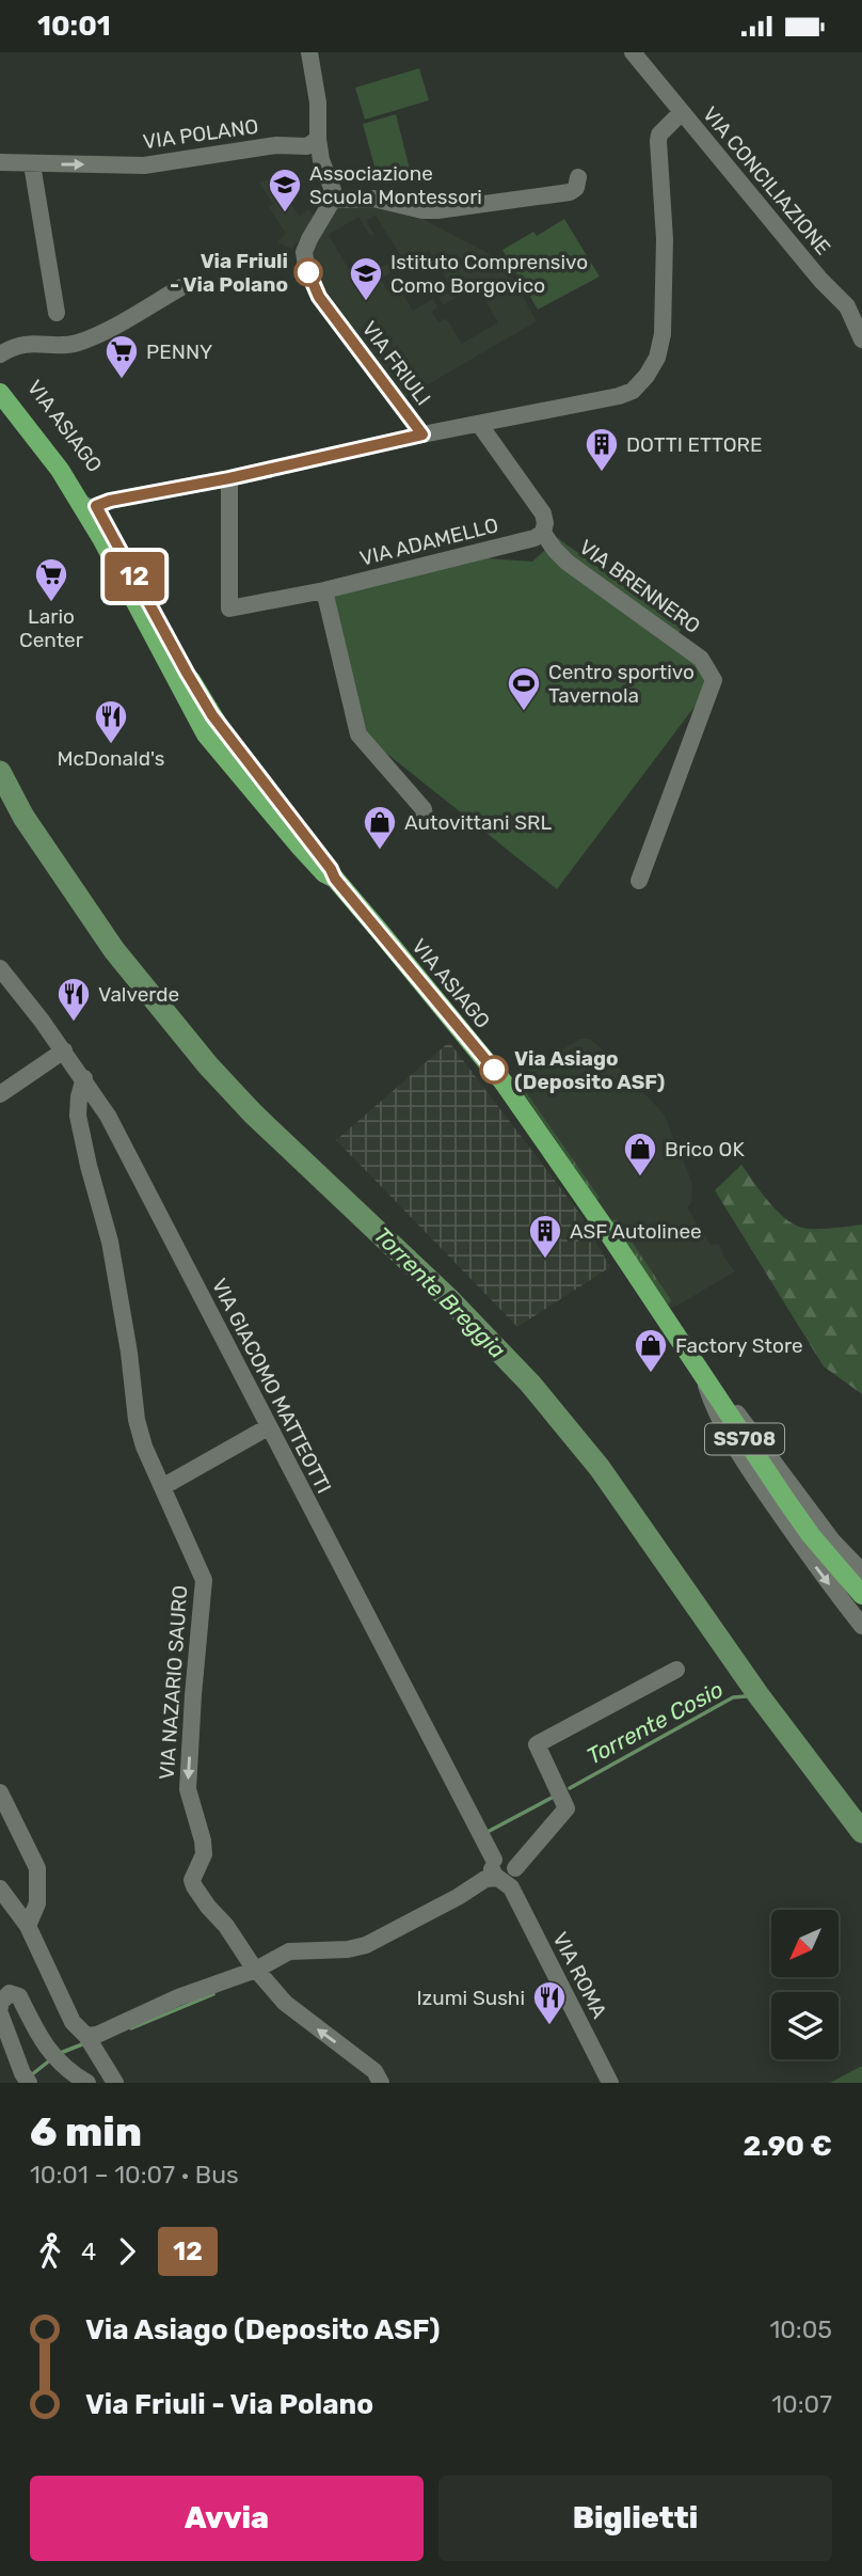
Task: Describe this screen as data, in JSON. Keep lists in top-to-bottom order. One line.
{"streets":{"main road":["VIA ASIAGO","SS708"],"street":["VIA POLANO","VIA CONCILIAZIONE","VIA FRIULI","VIA ADAMELLO","VIA BRENNERO","VIA GIACOMO MATTEOTTI","VIA NAZARIO SAURO","VIA ROMA"]},"crossings":[["VIA ASIAGO","SS708"],["VIA ADAMELLO","VIA BRENNERO"],["VIA GIACOMO MATTEOTTI","VIA NAZARIO SAURO"],["VIA GIACOMO MATTEOTTI","VIA ROMA"]],"one_way":["VIA NAZARIO SAURO"],"water":["Torrente Breggia","Torrente Cosio"],"places":{"school or university":["Associazione Scuola Montessori","Istituto Comprensivo Como Borgovico"],"other":["Via Friuli - Via Polano","Via Asiago (Deposito ASF)"],"supermarket":["PENNY","Lario Center"],"building":["DOTTI ETTORE","ASF Autolinee"],"sports":["Centro sportivo Tavernola"],"restaurant":["McDonald's","Valverde","Izumi Sushi"],"shop":["Autovittani SRL","Brico OK","Factory Store"]},"lines":["bus line 12"],"north":"bottom left","page":{"status":"10:01","on_map":"12","heading":["6 min","10:01 – 10:07 · Bus","2.90 €"],"legs":["4","12"],"list":[{"name":"Via Asiago (Deposito ASF)","value":"10:05"},{"name":"Via Friuli - Via Polano","value":"10:07"}],"buttons":["Avvia","Biglietti"]}}
